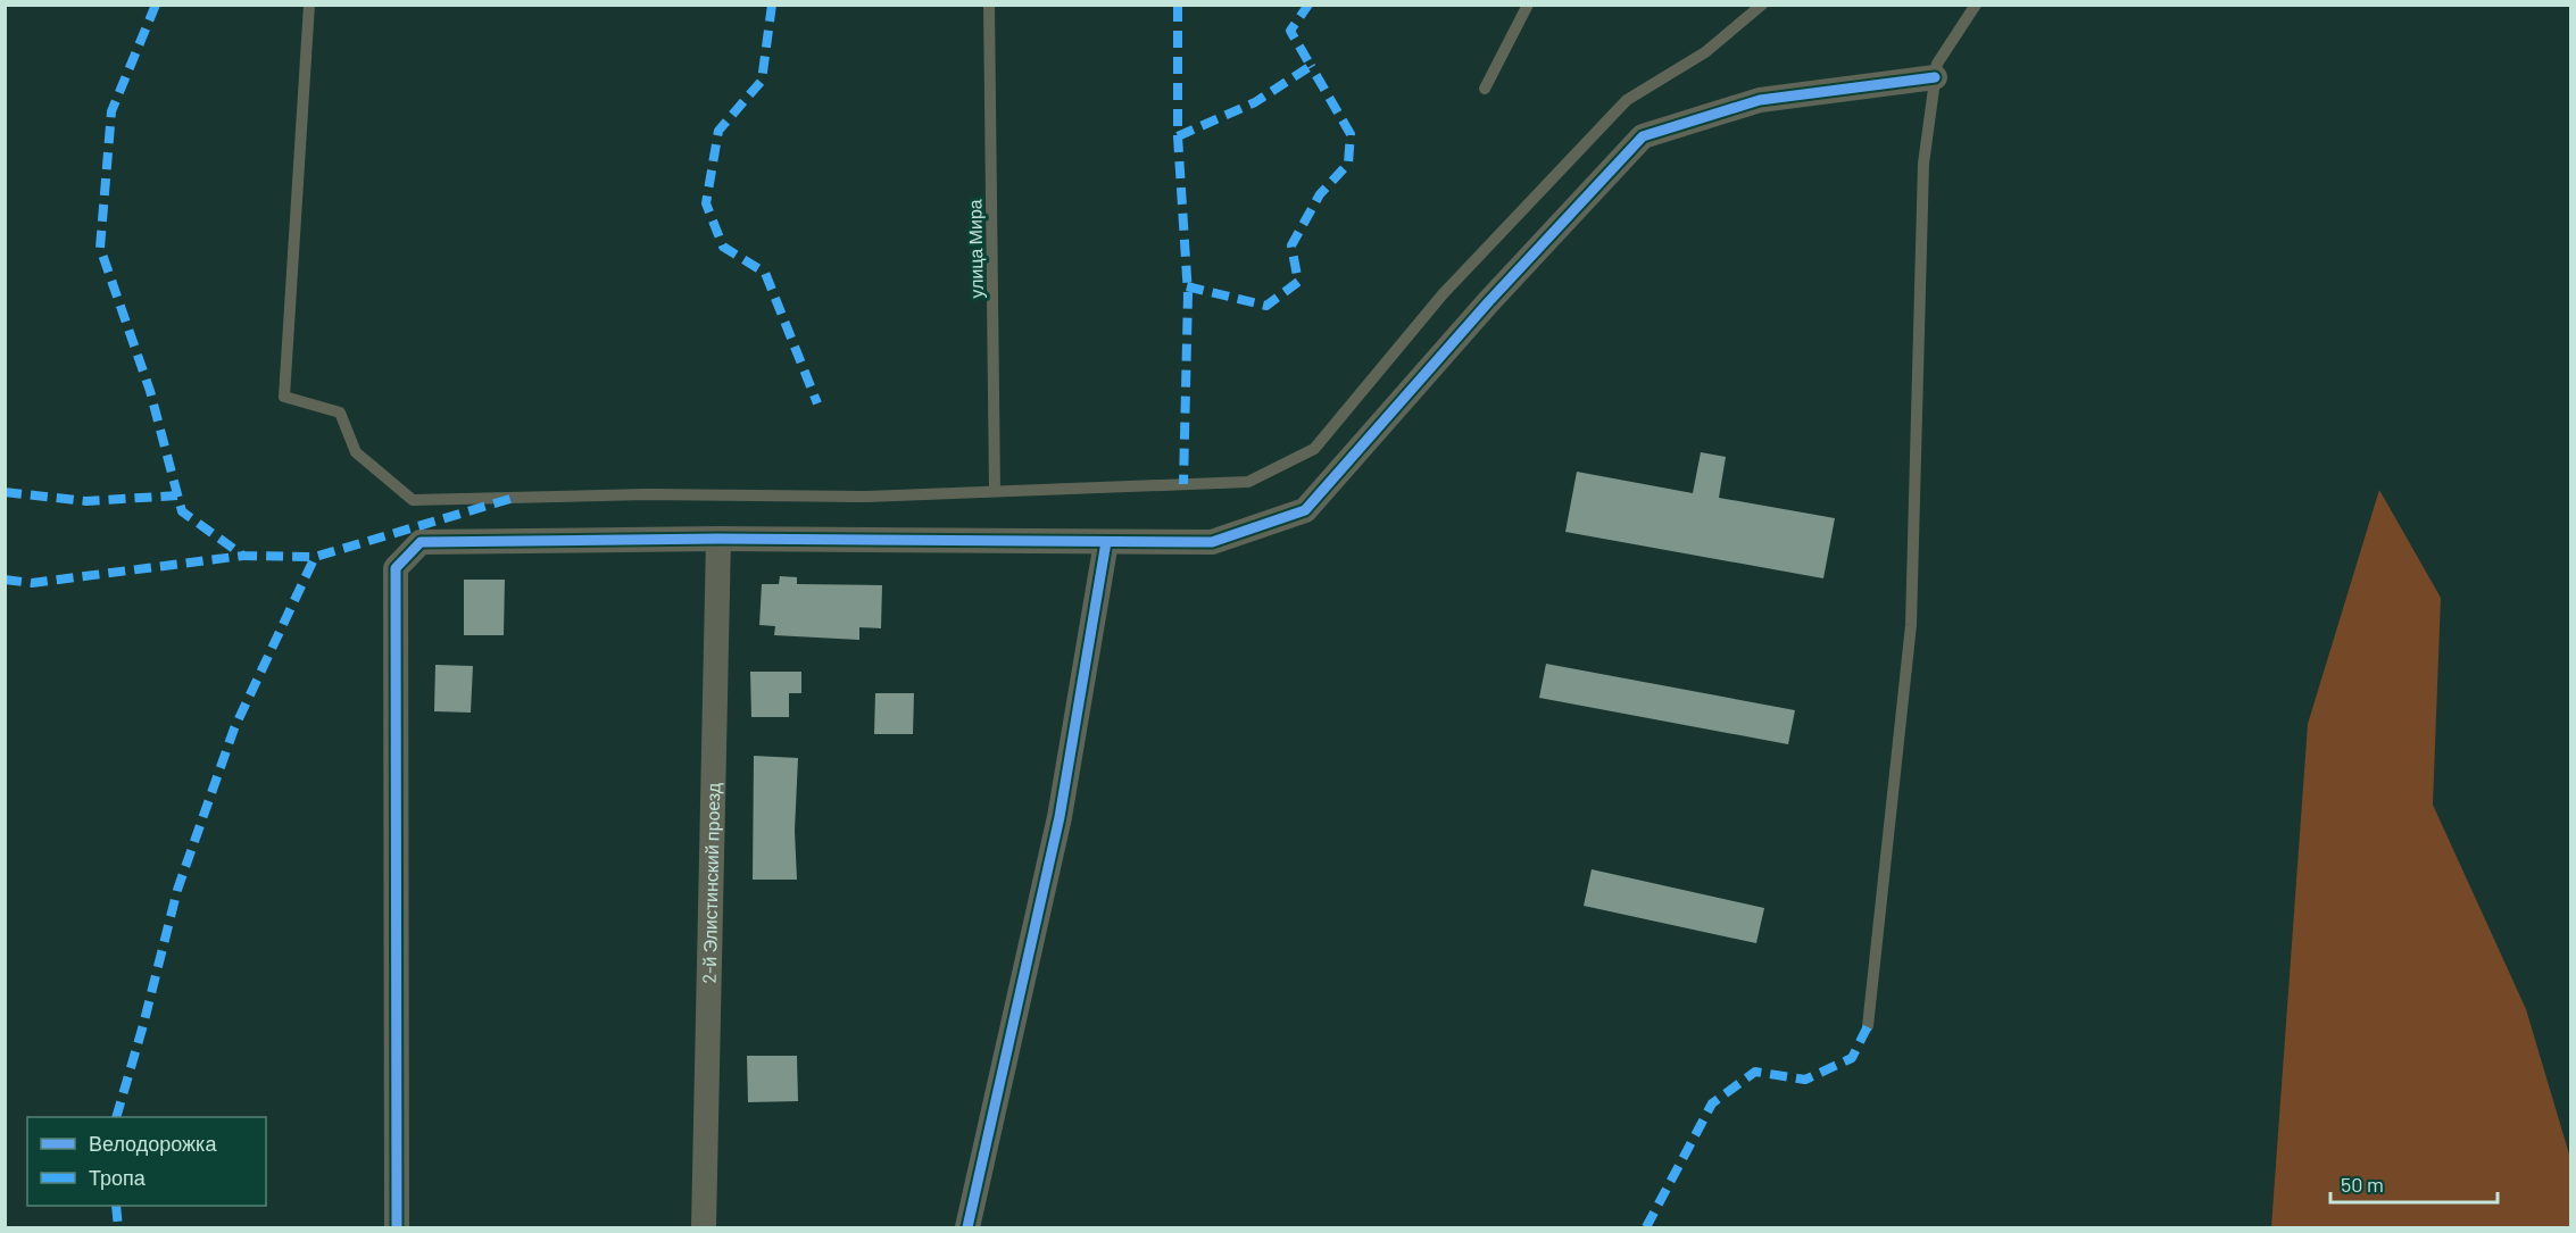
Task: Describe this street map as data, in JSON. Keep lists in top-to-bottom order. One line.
{"streets":{"street":["2-й Элистинский проезд"],"lane":["улица Мира"]},"legend":["Велодорожка","Тропа"],"scale_bar":"50 m"}
